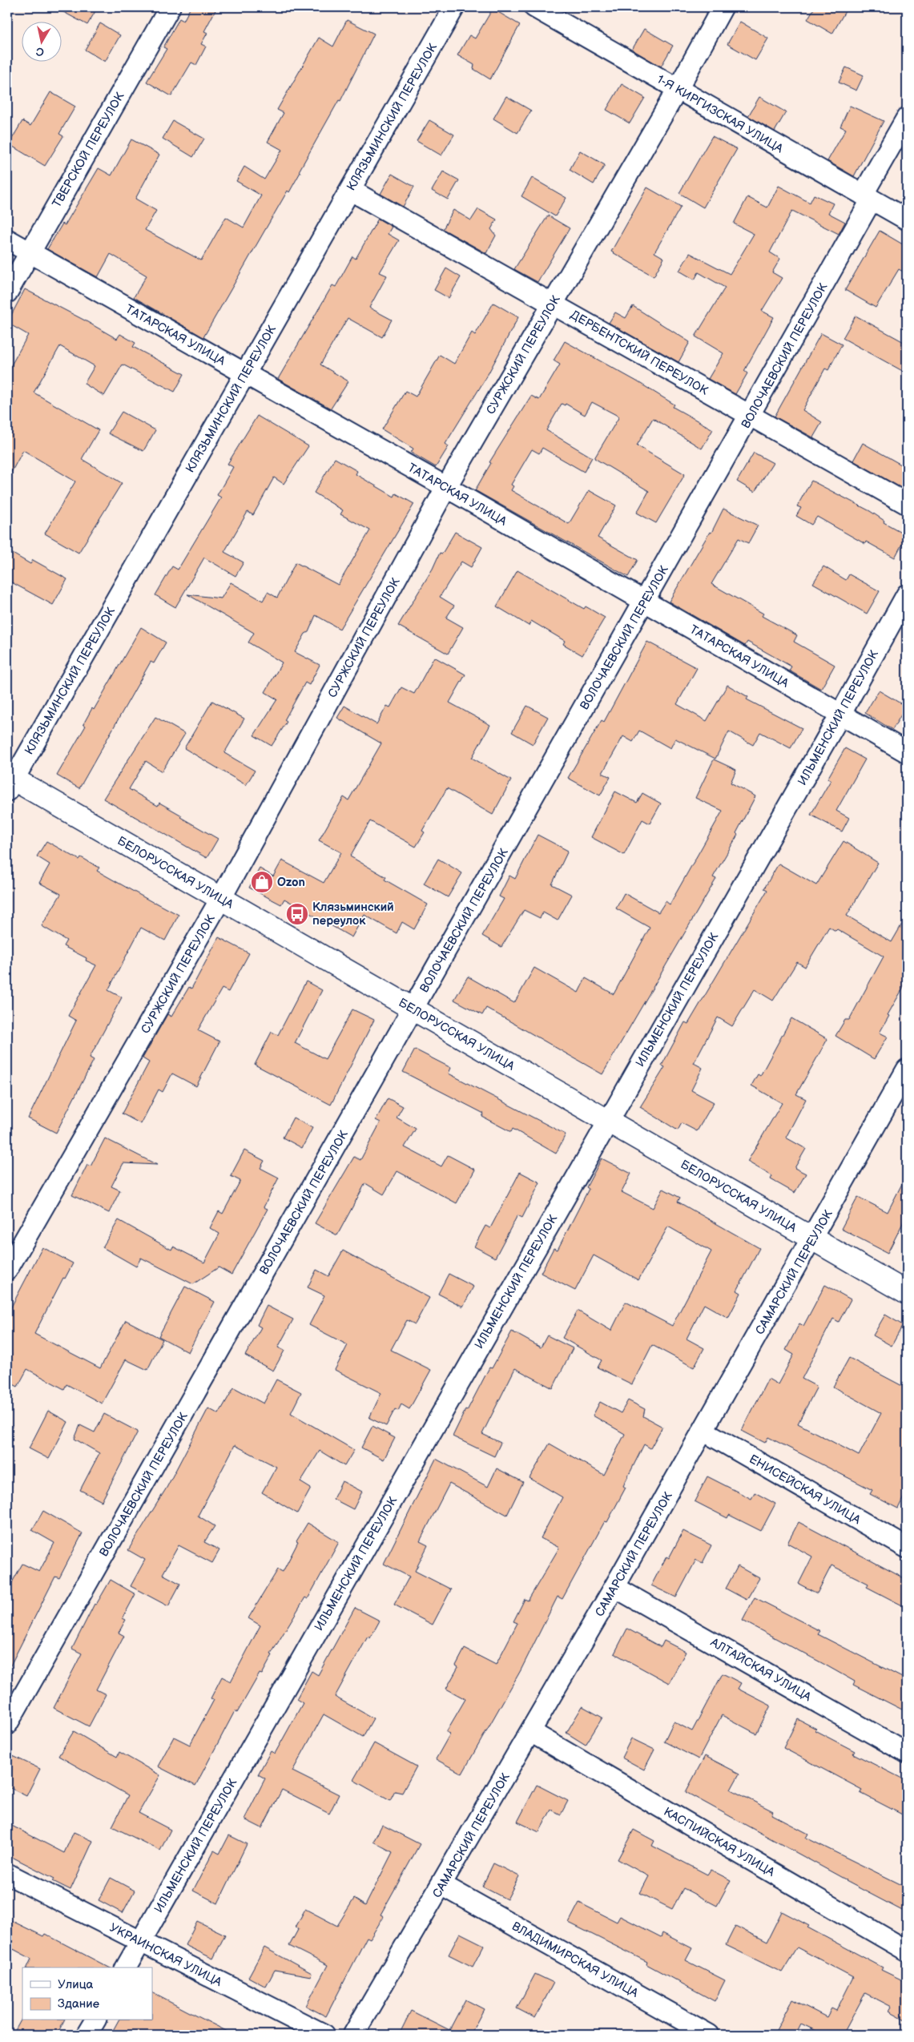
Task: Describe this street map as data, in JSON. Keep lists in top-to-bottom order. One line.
{"streets":{"main road":["БЕЛОРУССКАЯ УЛИЦА"],"street":["1-Я КИРГИЗСКАЯ УЛИЦА","КЛЯЗЬМИНСКИЙ ПЕРЕУЛОК","ТВЕРСКОЙ ПЕРЕУЛОК","ТАТАРСКАЯ УЛИЦА","ДЕРБЕНТСКИЙ ПЕРЕУЛОК","СУРЖСКИЙ ПЕРЕУЛОК","ВОЛОЧАЕВСКИЙ ПЕРЕУЛОК","ИЛЬМЕНСКИЙ ПЕРЕУЛОК","САМАРСКИЙ ПЕРЕУЛОК","ЕНИСЕЙСКАЯ УЛИЦА","АЛТАЙСКАЯ УЛИЦА","КАСПИЙСКАЯ УЛИЦА","УКРАИНСКАЯ УЛИЦА","ВЛАДИМИРСКАЯ УЛИЦА"]},"crossings":[["1-Я КИРГИЗСКАЯ УЛИЦА","СУРЖСКИЙ ПЕРЕУЛОК"],["1-Я КИРГИЗСКАЯ УЛИЦА","ВОЛОЧАЕВСКИЙ ПЕРЕУЛОК"],["КЛЯЗЬМИНСКИЙ ПЕРЕУЛОК","ТАТАРСКАЯ УЛИЦА"],["КЛЯЗЬМИНСКИЙ ПЕРЕУЛОК","ДЕРБЕНТСКИЙ ПЕРЕУЛОК"],["КЛЯЗЬМИНСКИЙ ПЕРЕУЛОК","БЕЛОРУССКАЯ УЛИЦА"],["ТВЕРСКОЙ ПЕРЕУЛОК","ТАТАРСКАЯ УЛИЦА"],["ТАТАРСКАЯ УЛИЦА","СУРЖСКИЙ ПЕРЕУЛОК"],["ТАТАРСКАЯ УЛИЦА","ВОЛОЧАЕВСКИЙ ПЕРЕУЛОК"],["ТАТАРСКАЯ УЛИЦА","ИЛЬМЕНСКИЙ ПЕРЕУЛОК"],["ДЕРБЕНТСКИЙ ПЕРЕУЛОК","СУРЖСКИЙ ПЕРЕУЛОК"],["ДЕРБЕНТСКИЙ ПЕРЕУЛОК","ВОЛОЧАЕВСКИЙ ПЕРЕУЛОК"],["СУРЖСКИЙ ПЕРЕУЛОК","БЕЛОРУССКАЯ УЛИЦА"],["ВОЛОЧАЕВСКИЙ ПЕРЕУЛОК","БЕЛОРУССКАЯ УЛИЦА"],["ИЛЬМЕНСКИЙ ПЕРЕУЛОК","БЕЛОРУССКАЯ УЛИЦА"],["ИЛЬМЕНСКИЙ ПЕРЕУЛОК","УКРАИНСКАЯ УЛИЦА"],["БЕЛОРУССКАЯ УЛИЦА","САМАРСКИЙ ПЕРЕУЛОК"],["САМАРСКИЙ ПЕРЕУЛОК","ЕНИСЕЙСКАЯ УЛИЦА"],["САМАРСКИЙ ПЕРЕУЛОК","АЛТАЙСКАЯ УЛИЦА"],["САМАРСКИЙ ПЕРЕУЛОК","КАСПИЙСКАЯ УЛИЦА"],["САМАРСКИЙ ПЕРЕУЛОК","ВЛАДИМИРСКАЯ УЛИЦА"]],"places":{"shop":["Ozon"],"bus stop":["Клязьминский переулок"]},"legend":["Улица","Здание"],"north":"bottom"}
